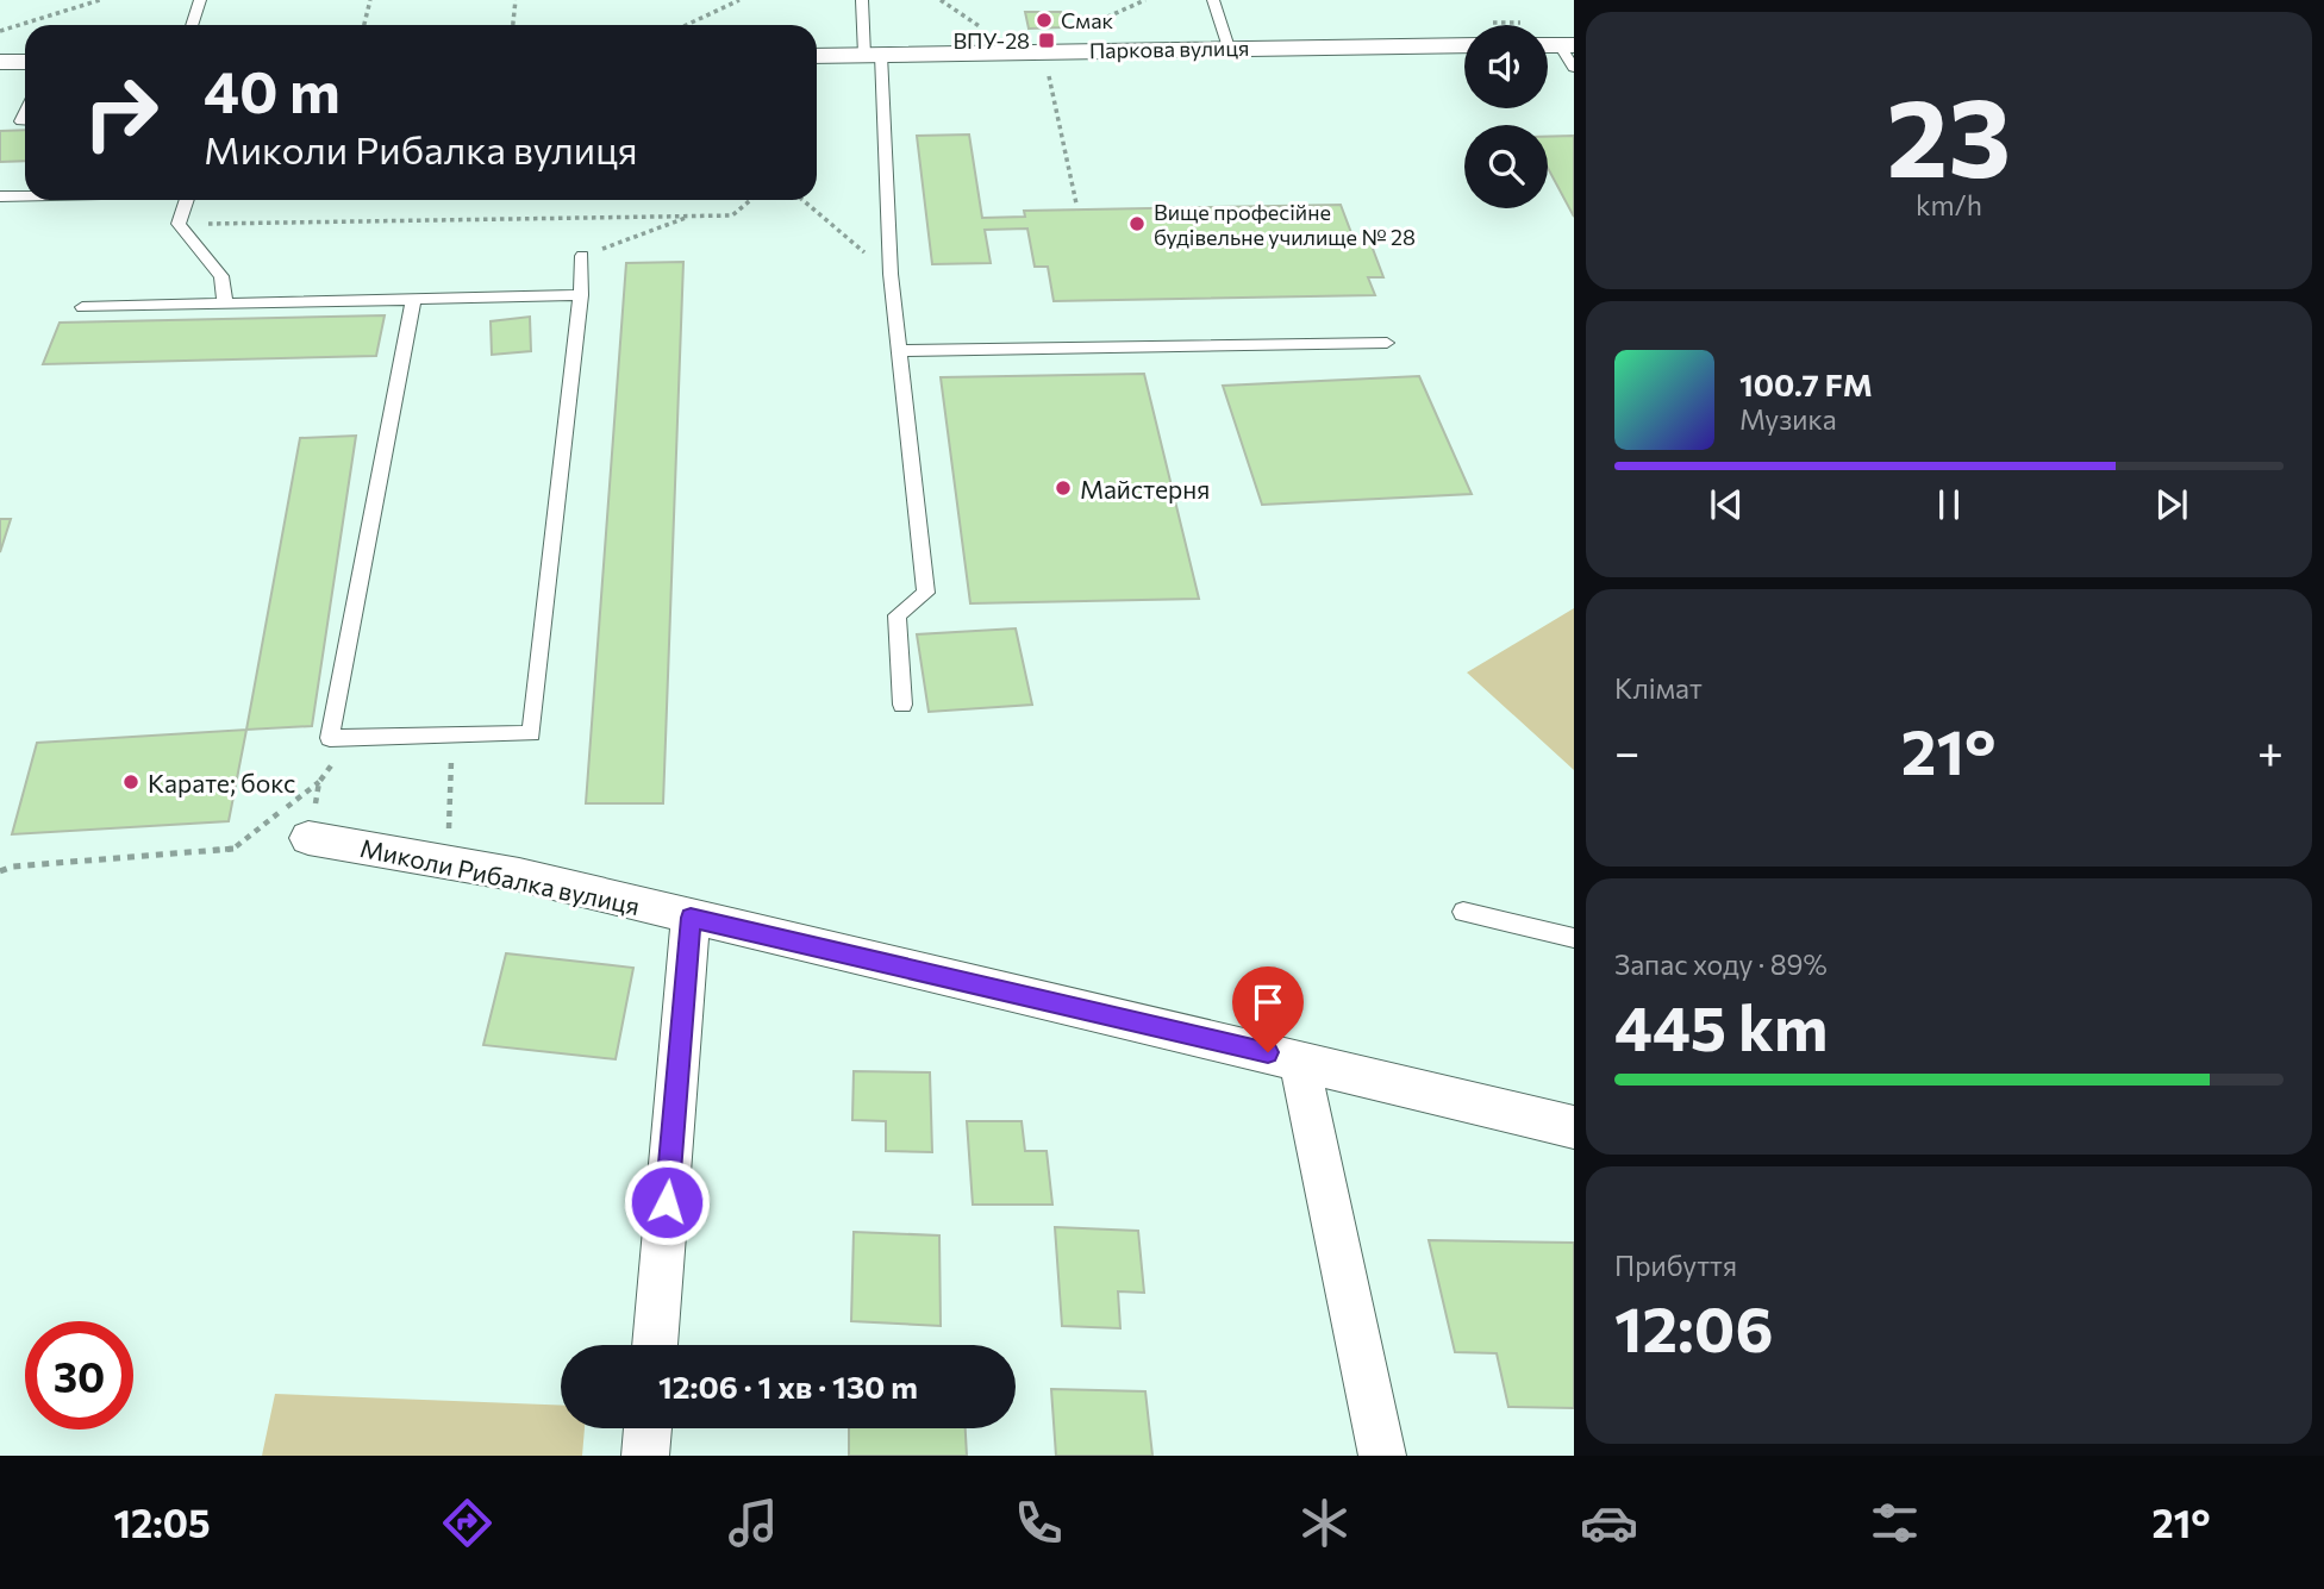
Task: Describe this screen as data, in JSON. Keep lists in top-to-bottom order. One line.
{"streets":{"street":["Паркова вулиця","Миколи Рибалка вулиця"]},"places":{"other":["Смак","Вище професійне будівельне училище № 28","Майстерня","Карате; бокс"],"transit":["ВПУ-28"]},"page":{"tile":[["23","km/h"],"Клімат",["Запас ходу · 89%","445 km"],["Прибуття","12:06"]],"turn":["40 m","Миколи Рибалка вулиця"],"song":["100.7 FM","Музика"],"heat":["−","21°","+"],"limit":"30","trip":"12:06 · 1 хв · 130 m","tabs":["12:05","21°"]}}
